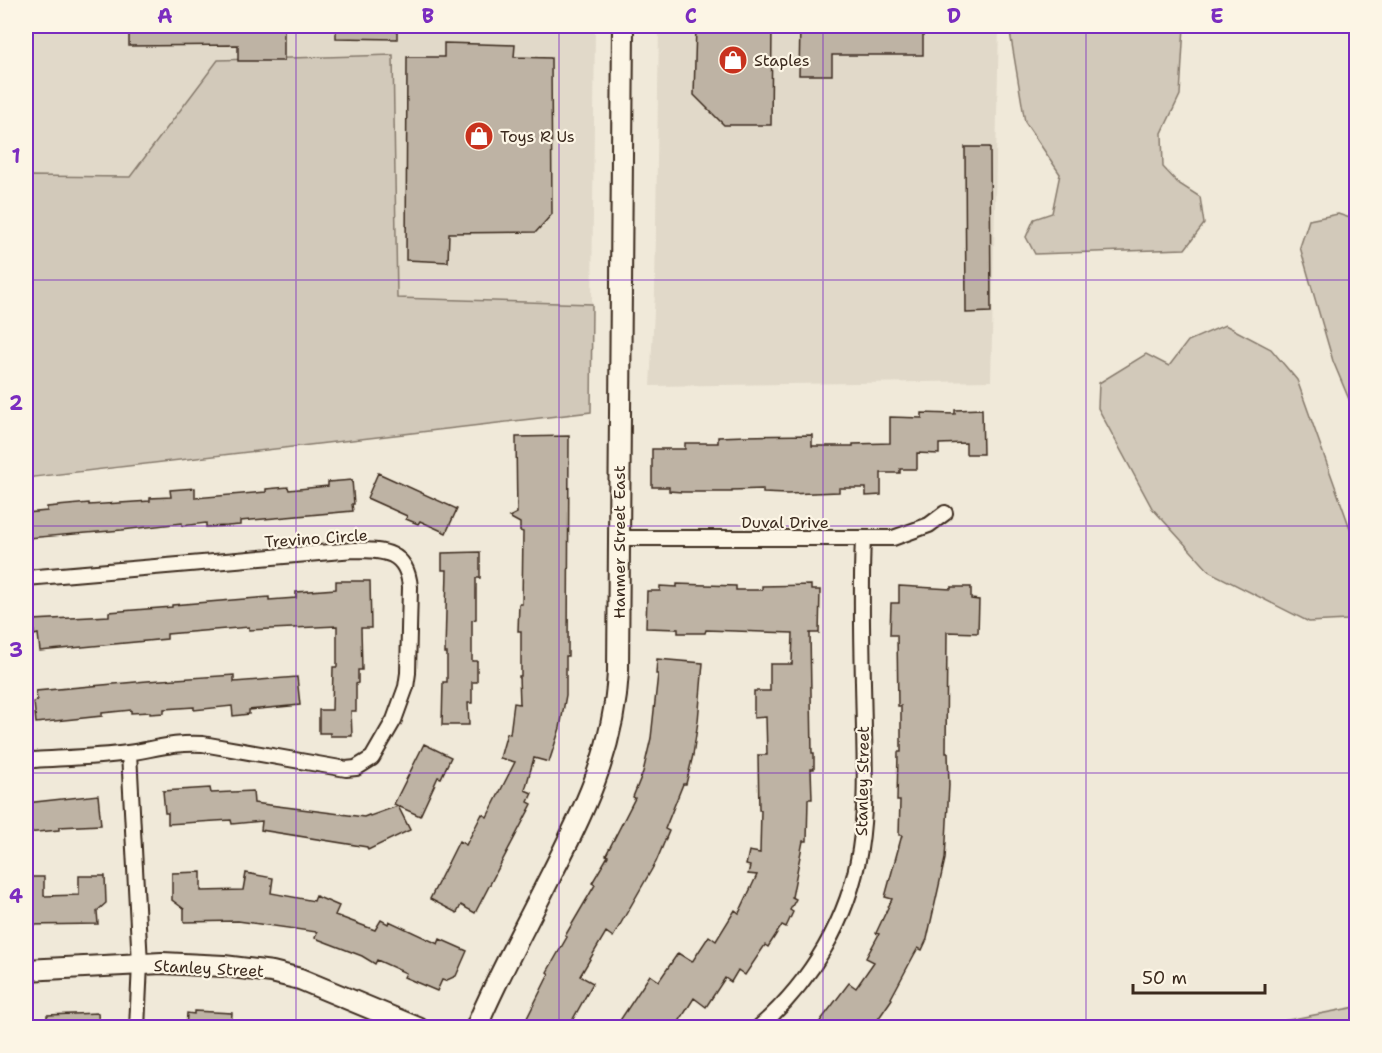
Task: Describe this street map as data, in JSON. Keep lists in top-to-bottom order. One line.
{"streets":{"street":["Duval Drive","Trevino Circle","Hanmer Street East","Stanley Street"]},"crossings":[["Duval Drive","Hanmer Street East"],["Duval Drive","Stanley Street"]],"places":{"shop":["Staples","Toys R Us"]},"scale_bar":"50 m","grid":{"columns":["A","B","C","D","E"],"rows":["1","2","3","4"]}}
